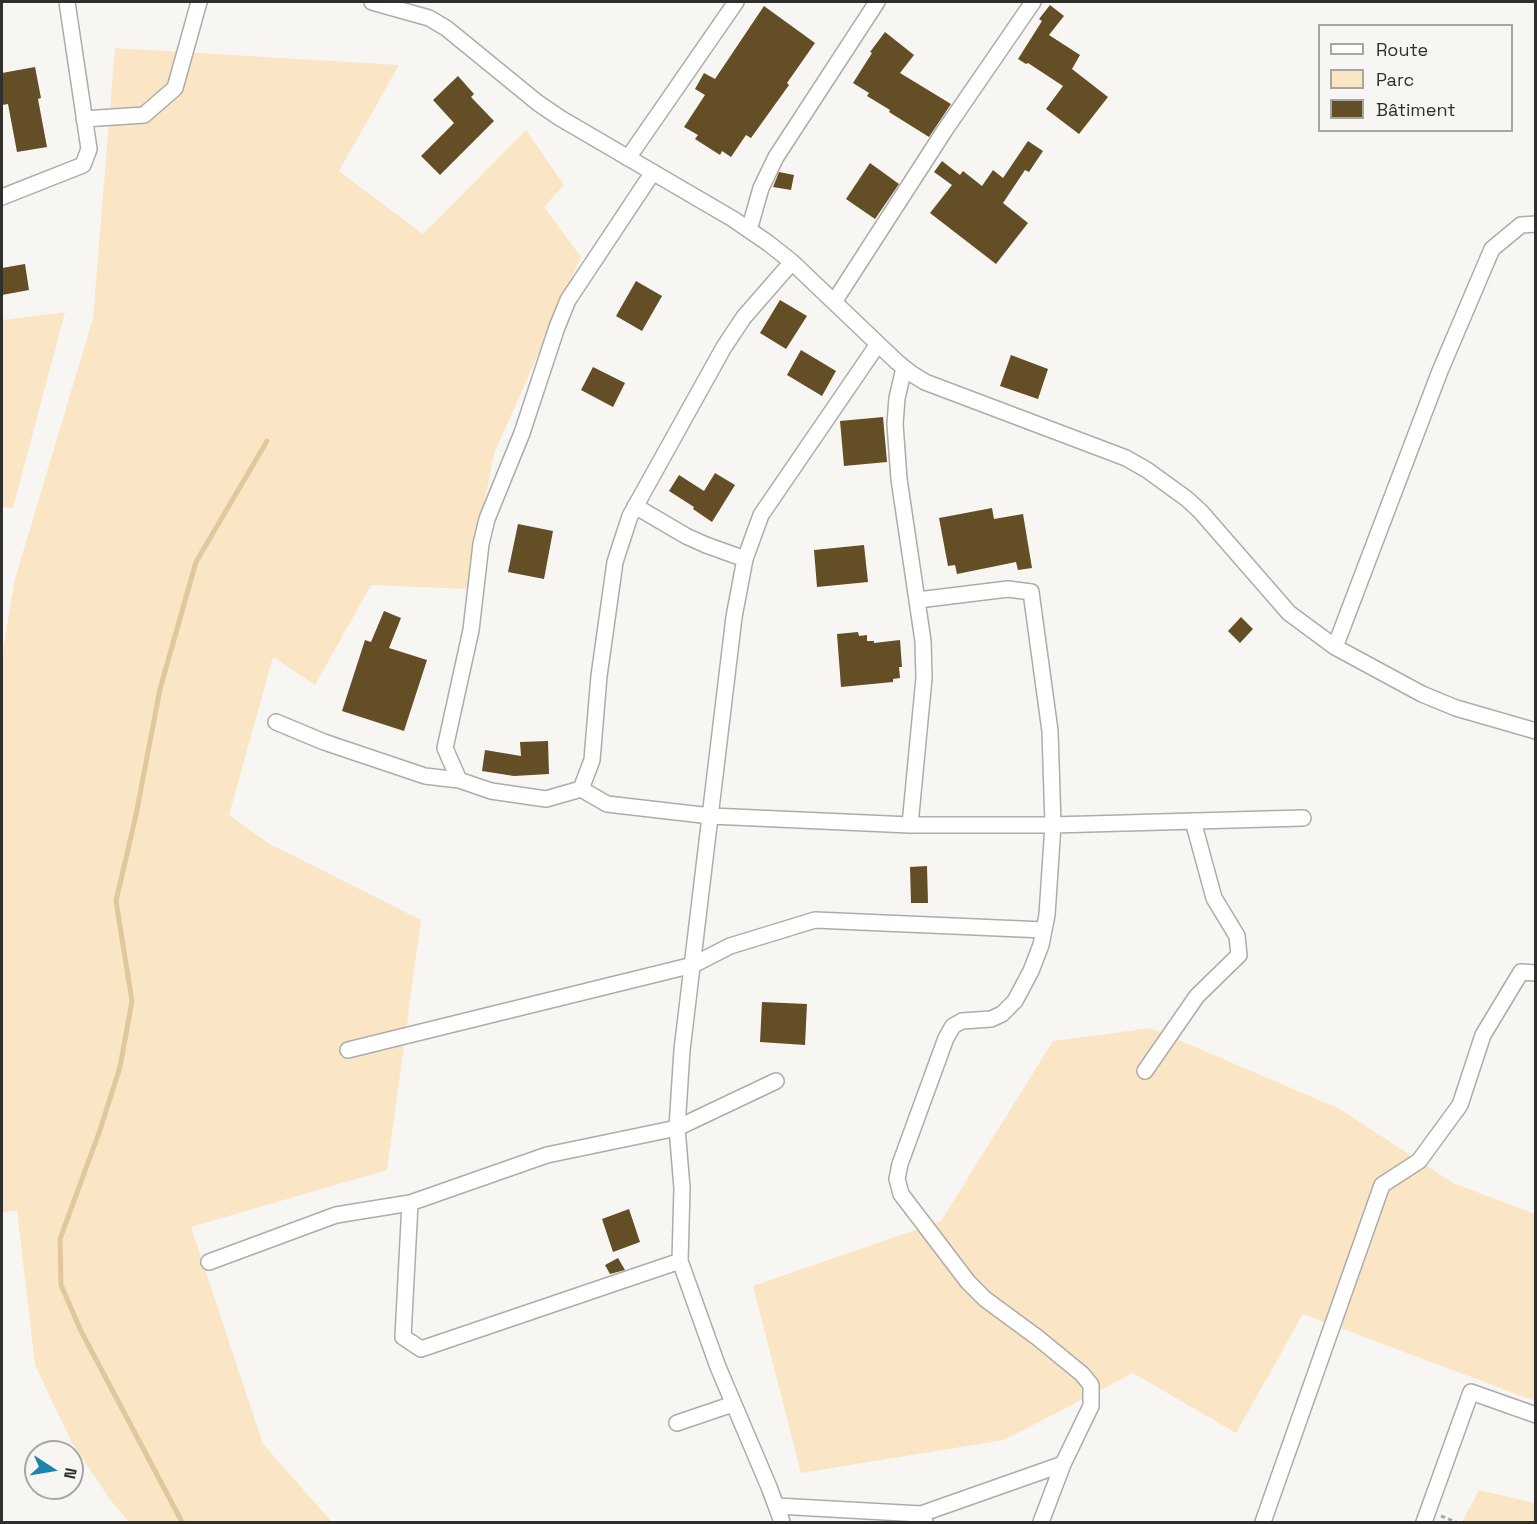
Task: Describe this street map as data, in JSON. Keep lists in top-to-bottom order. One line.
{"legend":["Route","Parc","Bâtiment"],"north":"right"}
